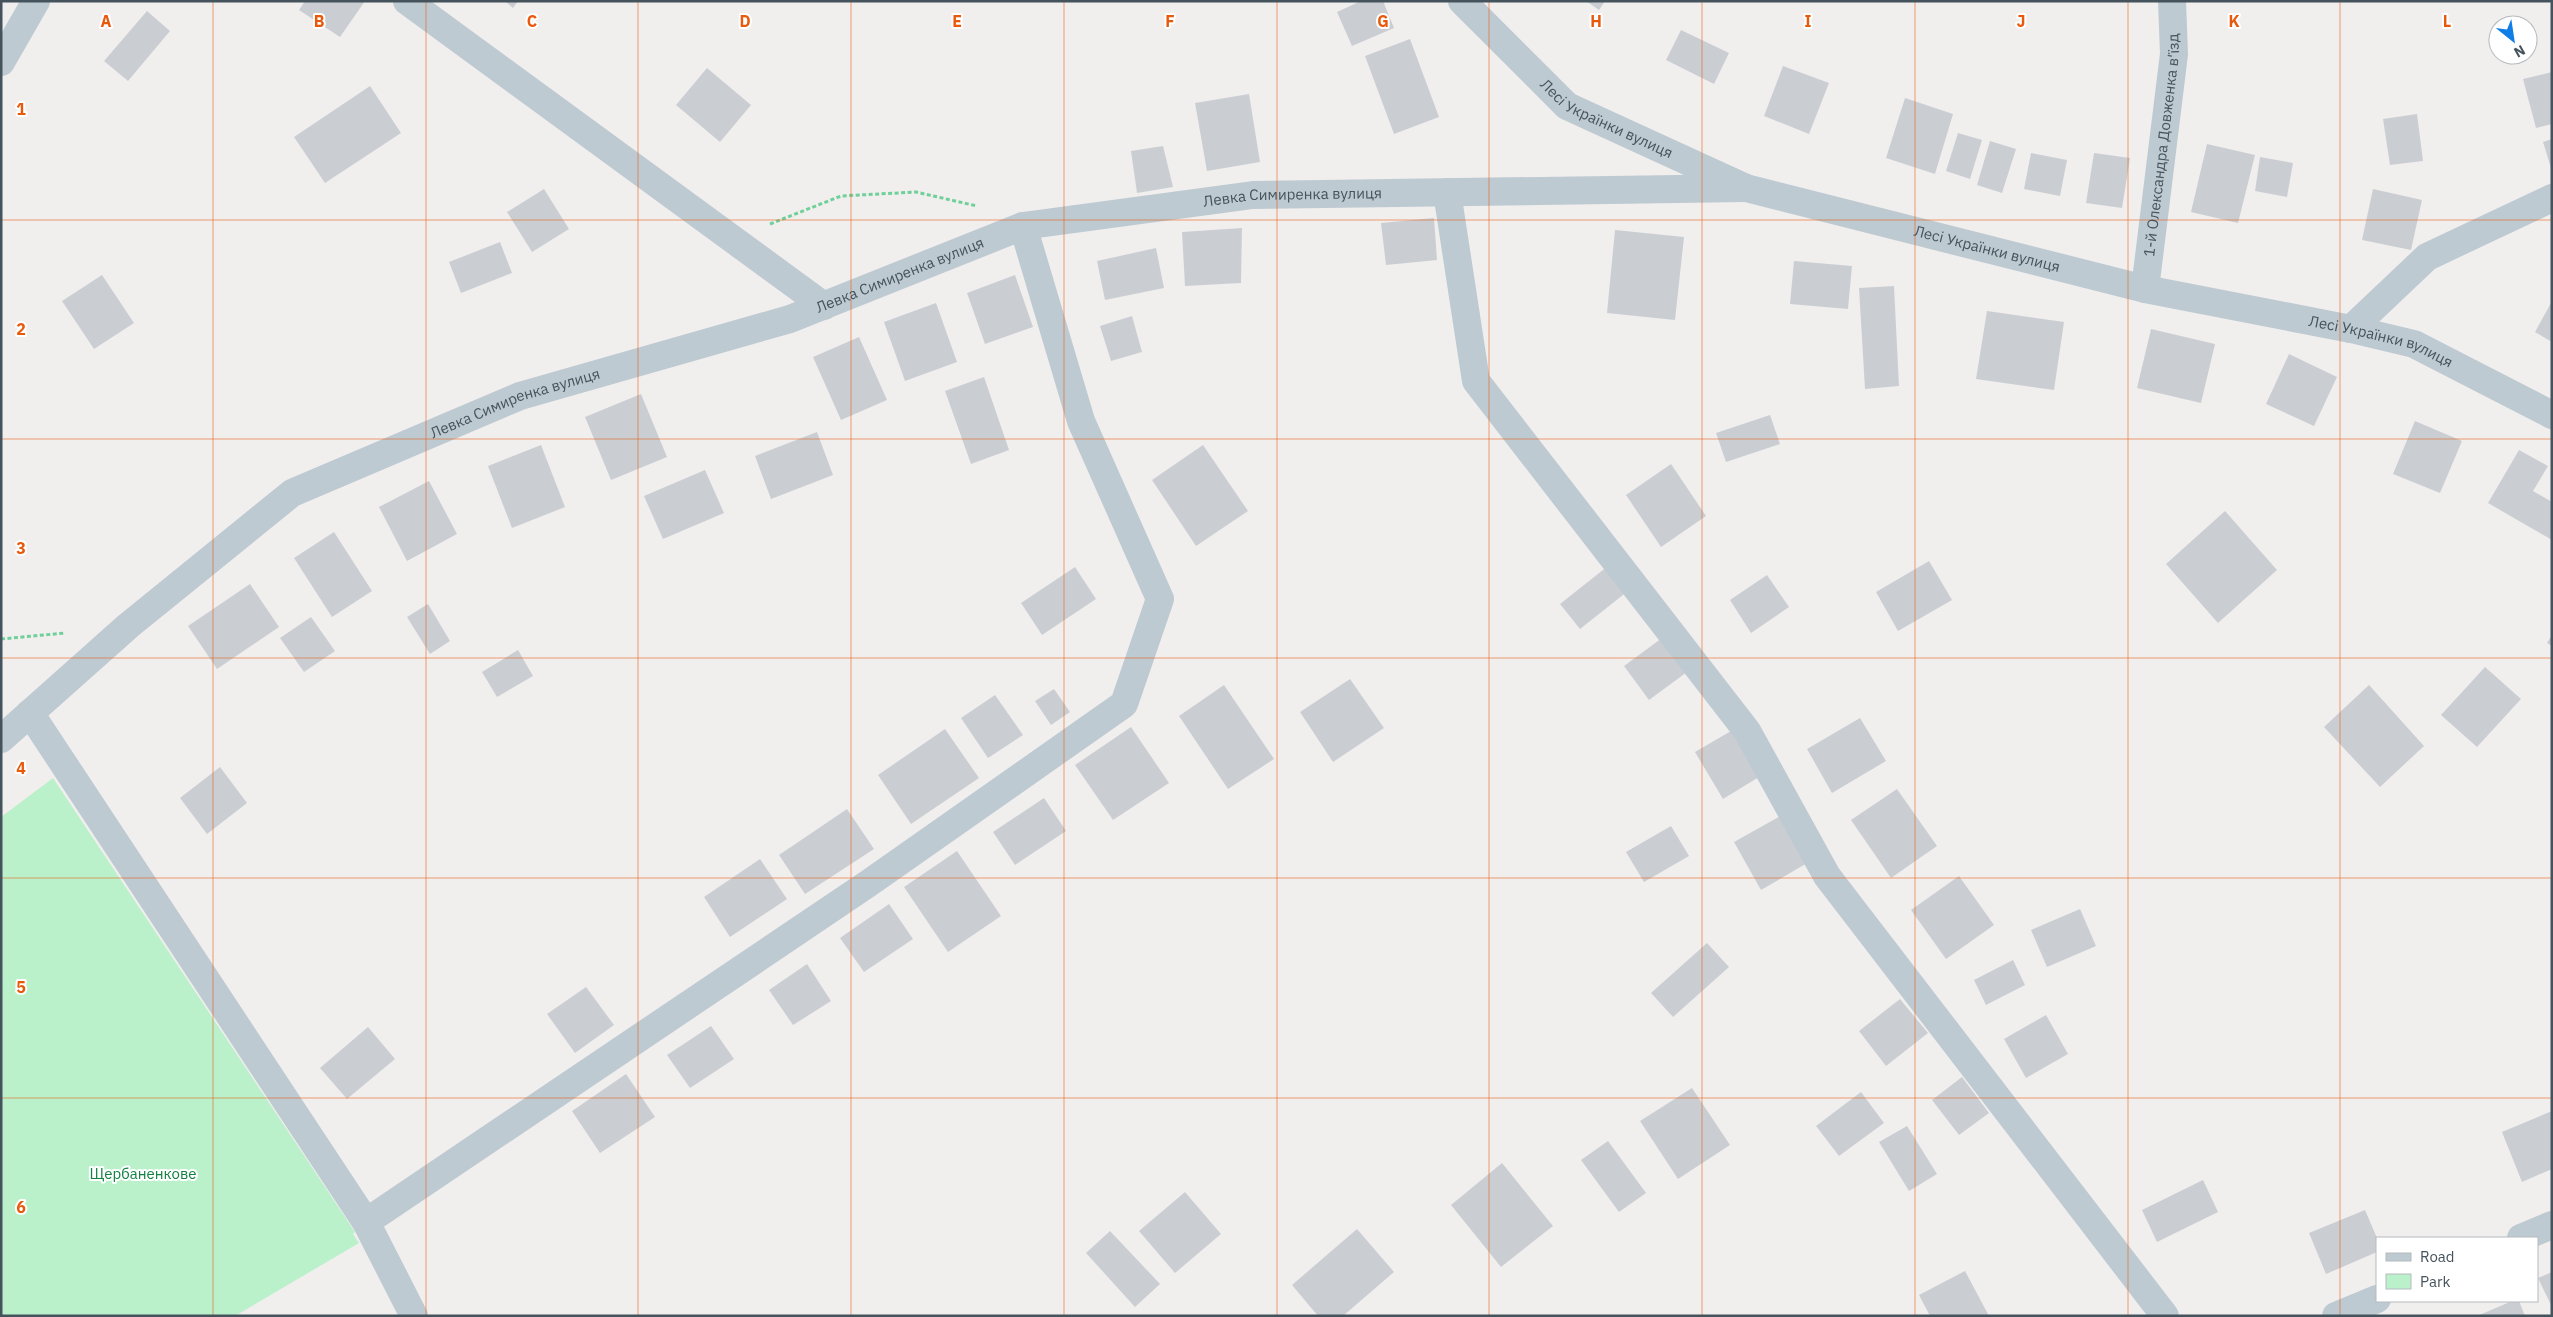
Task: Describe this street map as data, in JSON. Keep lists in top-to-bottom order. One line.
{"streets":{"street":["Лесі Українки вулиця","1-й Олександра Довженка в'їзд","Левка Симиренка вулиця"]},"crossings":[["Лесі Українки вулиця","1-й Олександра Довженка в'їзд"],["Лесі Українки вулиця","Левка Симиренка вулиця"]],"parks":["Щербаненкове"],"legend":["Road","Park"],"north":"bottom right","grid":{"columns":["A","B","C","D","E","F","G","H","I","J","K","L"],"rows":["1","2","3","4","5","6"]}}
